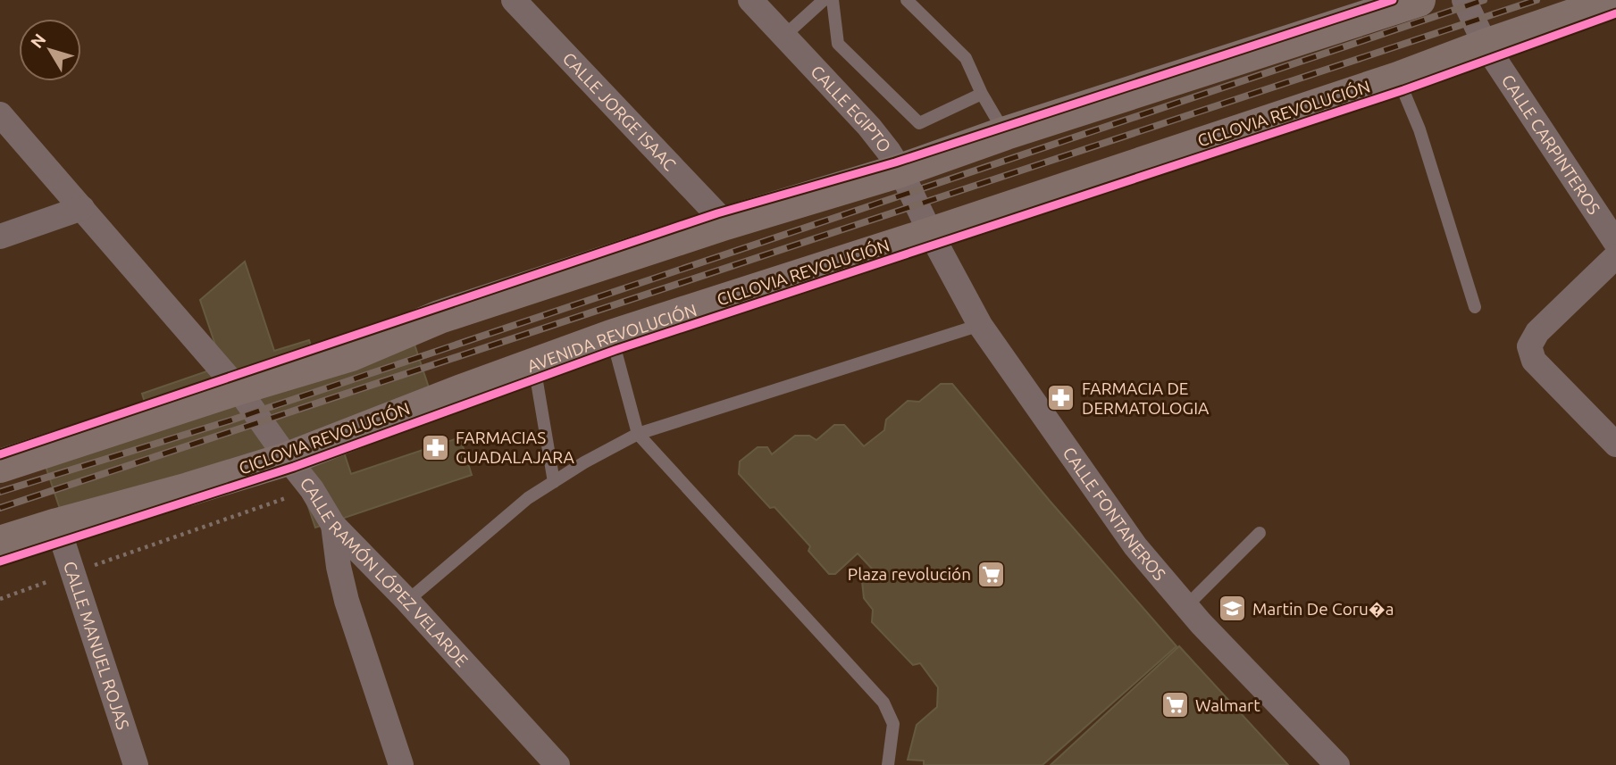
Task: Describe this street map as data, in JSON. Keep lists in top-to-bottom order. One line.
{"streets":{"main road":["AVENIDA REVOLUCIÓN"],"street":["CALLE EGIPTO","CALLE JORGE ISAAC","CALLE CARPINTEROS","CALLE FONTANEROS","CALLE RAMÓN LÓPEZ VELARDE","CALLE MANUEL ROJAS"],"cycle path":["CICLOVIA REVOLUCIÓN"]},"crossings":[["CALLE EGIPTO","AVENIDA REVOLUCIÓN"],["CALLE EGIPTO","CALLE FONTANEROS"],["CALLE CARPINTEROS","AVENIDA REVOLUCIÓN"],["AVENIDA REVOLUCIÓN","CALLE FONTANEROS"],["AVENIDA REVOLUCIÓN","CALLE RAMÓN LÓPEZ VELARDE"],["AVENIDA REVOLUCIÓN","CALLE MANUEL ROJAS"]],"places":{"pharmacy":["FARMACIA DE DERMATOLOGIA","FARMACIAS GUADALAJARA"],"supermarket":["Plaza revolución","Walmart"],"school or university":["Martin De Coru�a"]},"north":"top left"}
